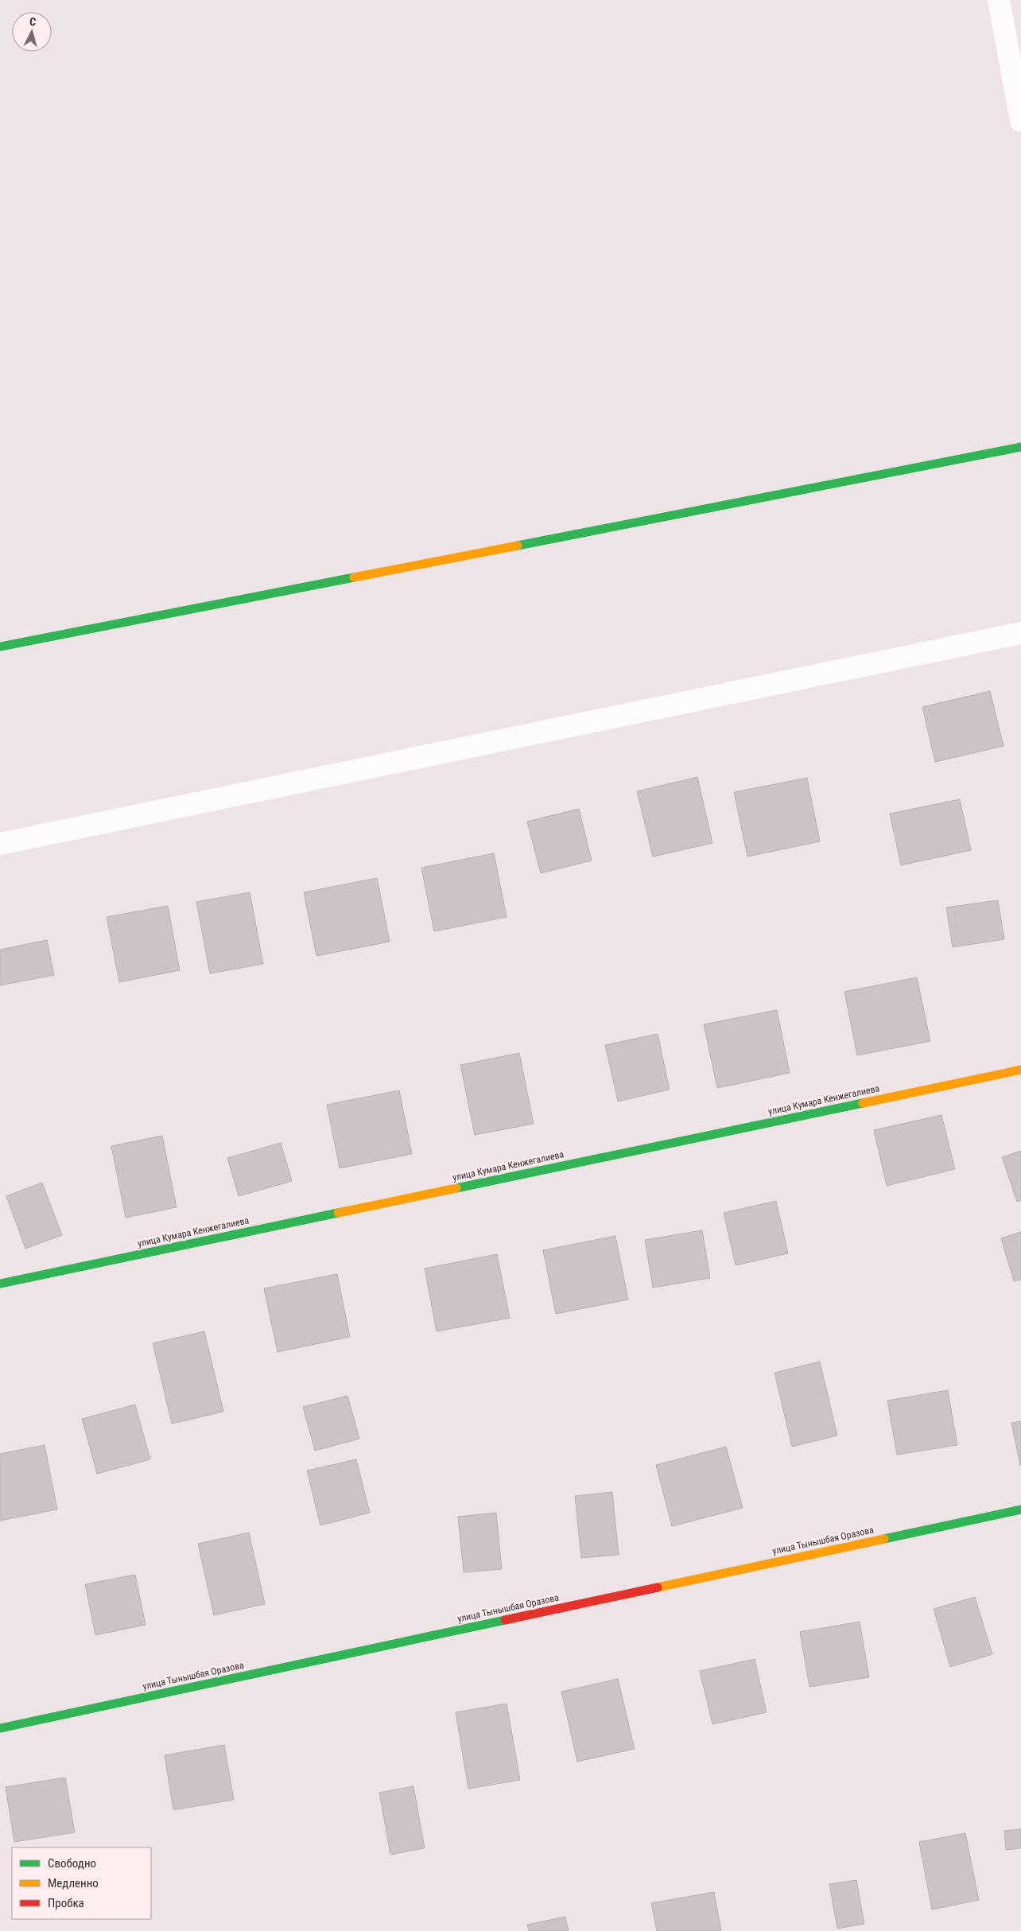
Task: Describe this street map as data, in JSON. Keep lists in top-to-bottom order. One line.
{"streets":{"street":["улица Кумара Кенжегалиева","улица Тынышбая Оразова"]},"legend":["Свободно","Медленно","Пробка"],"north":"top"}
